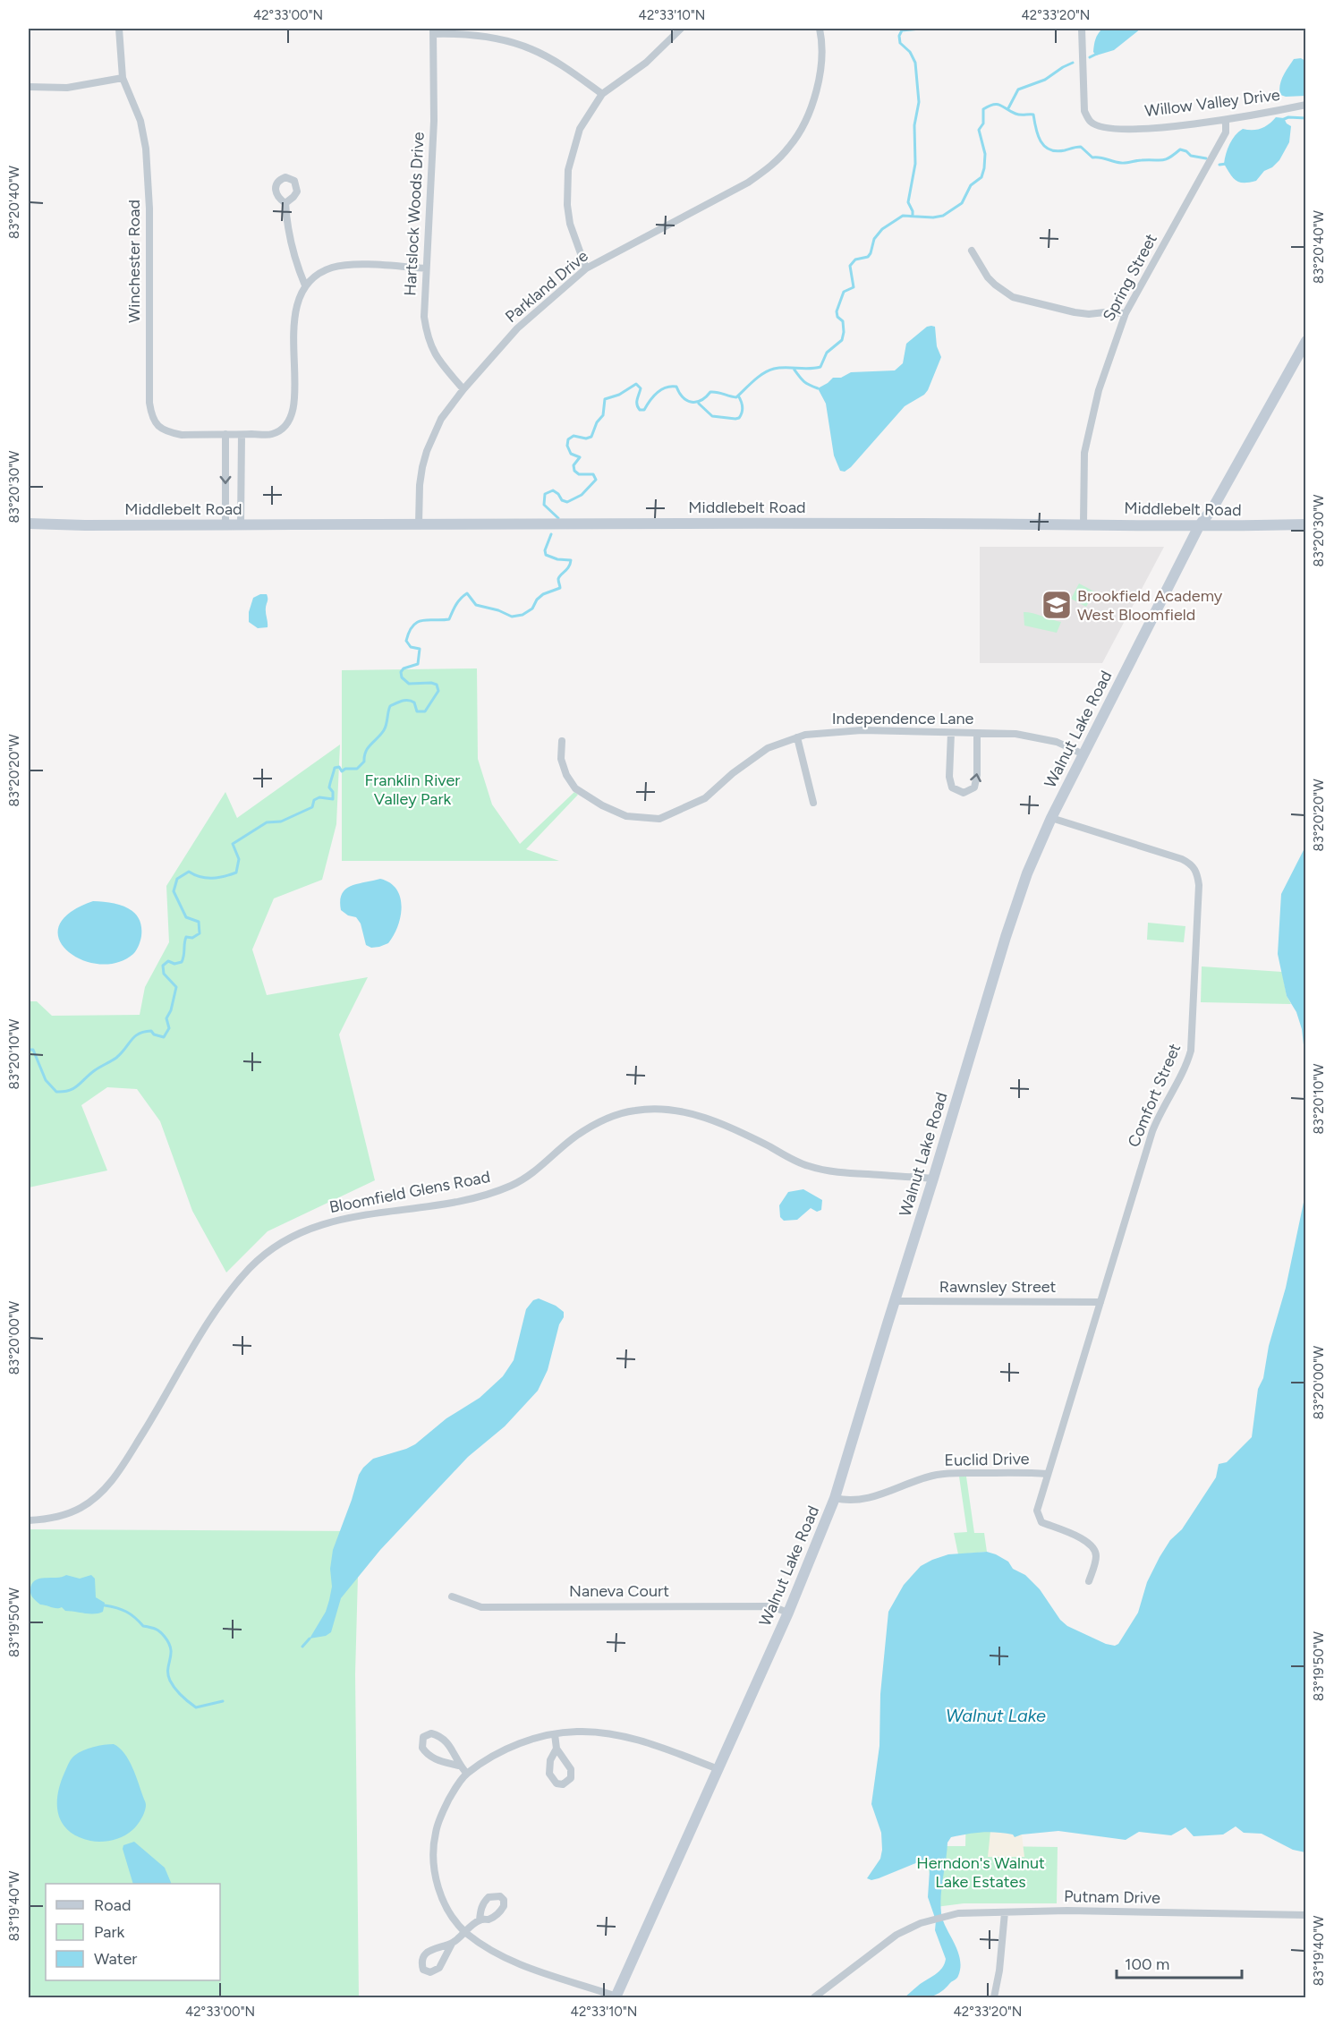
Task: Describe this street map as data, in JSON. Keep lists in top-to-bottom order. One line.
{"streets":{"street":["Willow Valley Drive","Hartslock Woods Drive","Winchester Road","Spring Street","Parkland Drive","Middlebelt Road","Independence Lane","Walnut Lake Road","Comfort Street","Bloomfield Glens Road","Rawnsley Street","Euclid Drive","Naneva Court","Putnam Drive"]},"crossings":[["Willow Valley Drive","Spring Street"],["Hartslock Woods Drive","Parkland Drive"],["Spring Street","Middlebelt Road"],["Parkland Drive","Middlebelt Road"],["Middlebelt Road","Walnut Lake Road"],["Independence Lane","Walnut Lake Road"],["Walnut Lake Road","Comfort Street"],["Walnut Lake Road","Bloomfield Glens Road"],["Walnut Lake Road","Rawnsley Street"],["Walnut Lake Road","Euclid Drive"],["Walnut Lake Road","Naneva Court"],["Comfort Street","Rawnsley Street"],["Comfort Street","Euclid Drive"]],"water":["Walnut Lake"],"parks":["Franklin River Valley Park","Herndon's Walnut Lake Estates"],"places":{"school or university":["Brookfield Academy West Bloomfield"]},"legend":["Road","Park","Water"],"scale_bar":"100 m","coordinates":["42°33'00\"N","42°33'10\"N","42°33'20\"N","83°20'40\"W","83°20'30\"W","83°20'20\"W","83°20'10\"W","83°20'00\"W","83°19'50\"W","83°19'40\"W"]}
